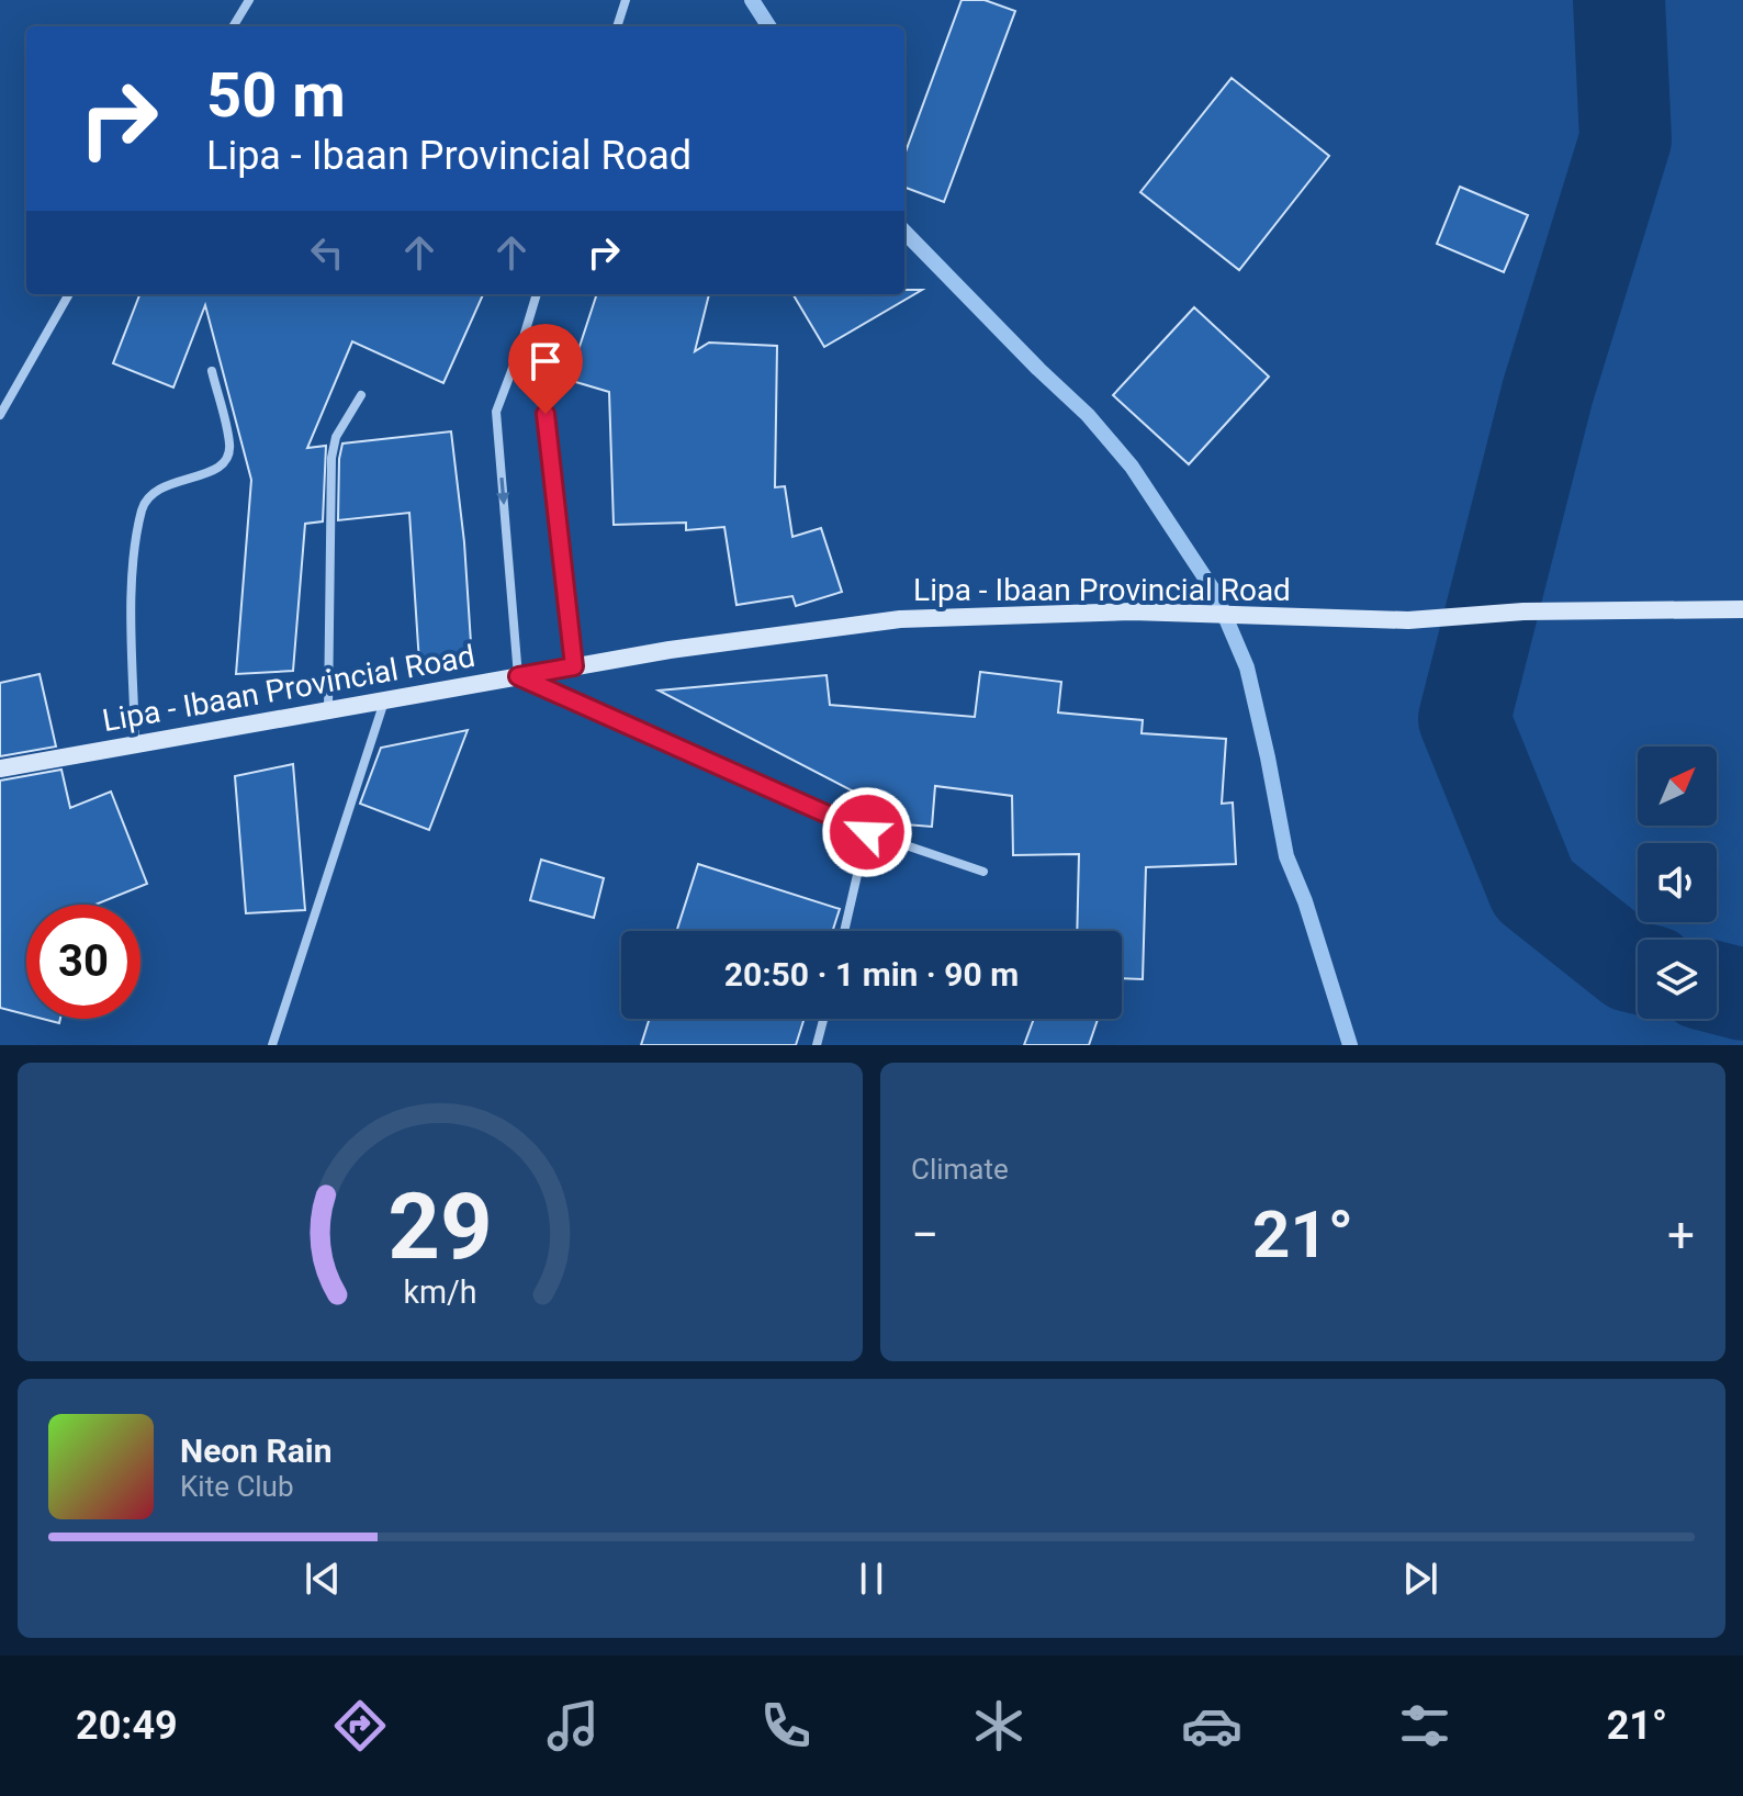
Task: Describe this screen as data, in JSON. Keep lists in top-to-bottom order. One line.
{"streets":{"main road":["Lipa - Ibaan Provincial Road"]},"north":"top right","page":{"turn":["50 m","Lipa - Ibaan Provincial Road"],"limit":"30","trip":"20:50 · 1 min · 90 m","tile":"Climate","heat":["−","21°","+"],"song":["Neon Rain","Kite Club"],"tabs":["20:49","21°"],"gauge":["29","km/h"]}}
